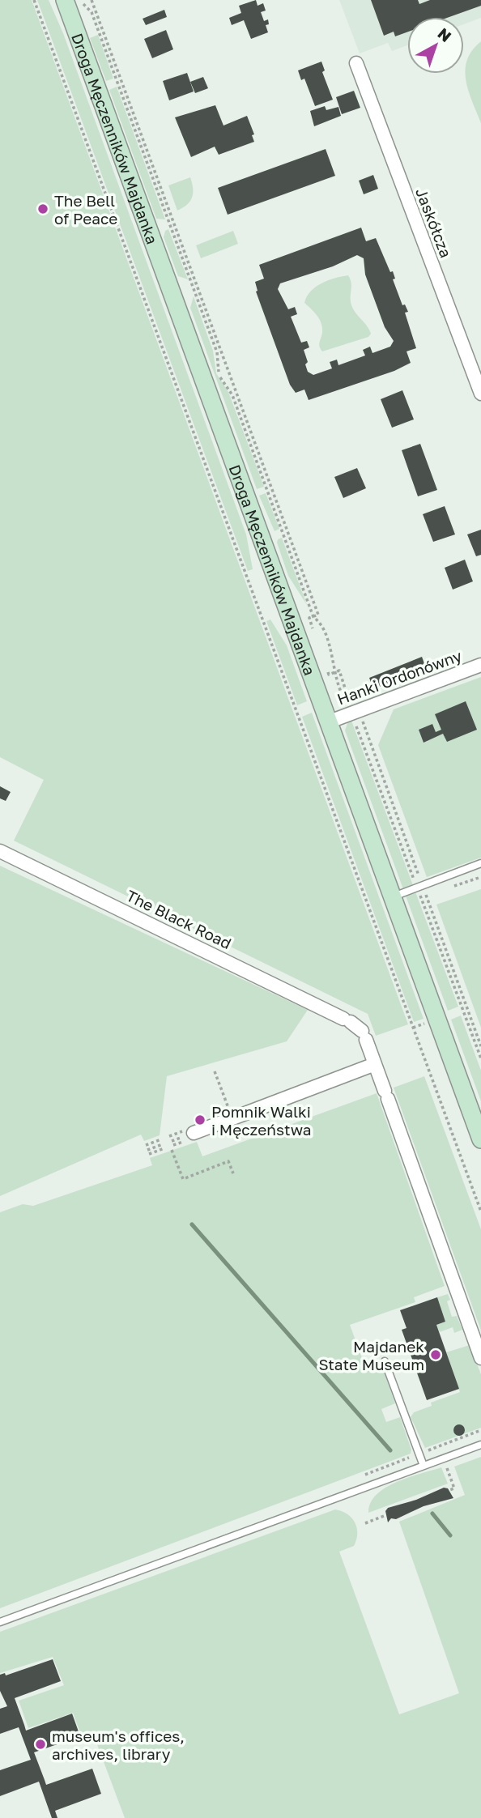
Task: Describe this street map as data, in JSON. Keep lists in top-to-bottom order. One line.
{"streets":{"street":["Droga Męczenników Majdanka","Jaskółcza","Hanki Ordonówny","The Black Road"]},"crossings":[["Droga Męczenników Majdanka","Hanki Ordonówny"]],"places":["The Bell of Peace","Pomnik Walki i Męczeństwa","Majdanek State Museum","museum's offices, archives, library"],"north":"top right"}
